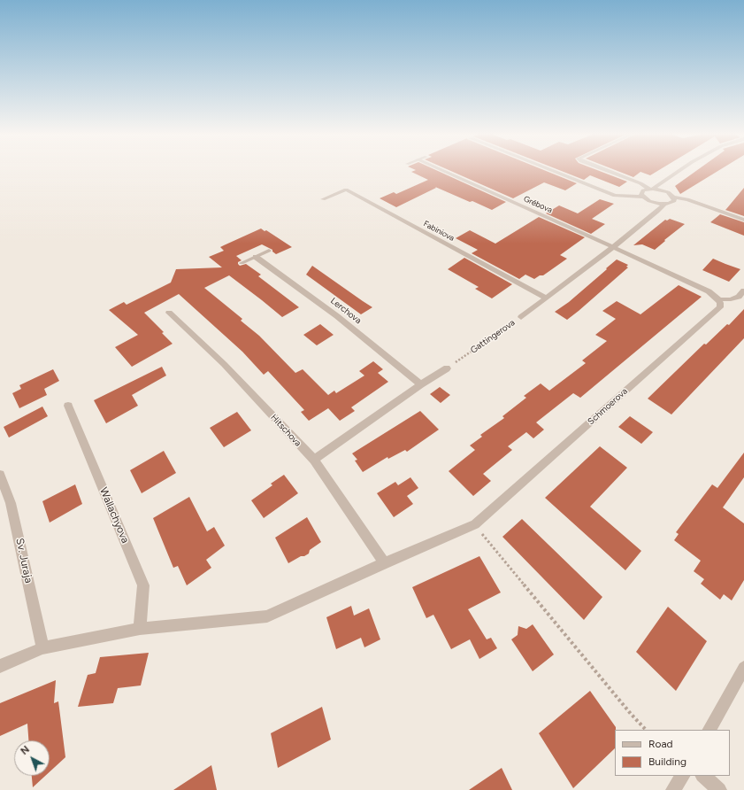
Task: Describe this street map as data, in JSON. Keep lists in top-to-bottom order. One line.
{"streets":{"street":["Grébova","Fabiniova","Lerchova","Gattingerova","Schmoerova","Hitschova","Wallachyova","Sv. Juraja"]},"crossings":[["Grébova","Gattingerova"],["Fabiniova","Gattingerova"],["Schmoerova","Hitschova"],["Schmoerova","Wallachyova"],["Schmoerova","Sv. Juraja"]],"legend":["Road","Building"],"north":"top left"}
